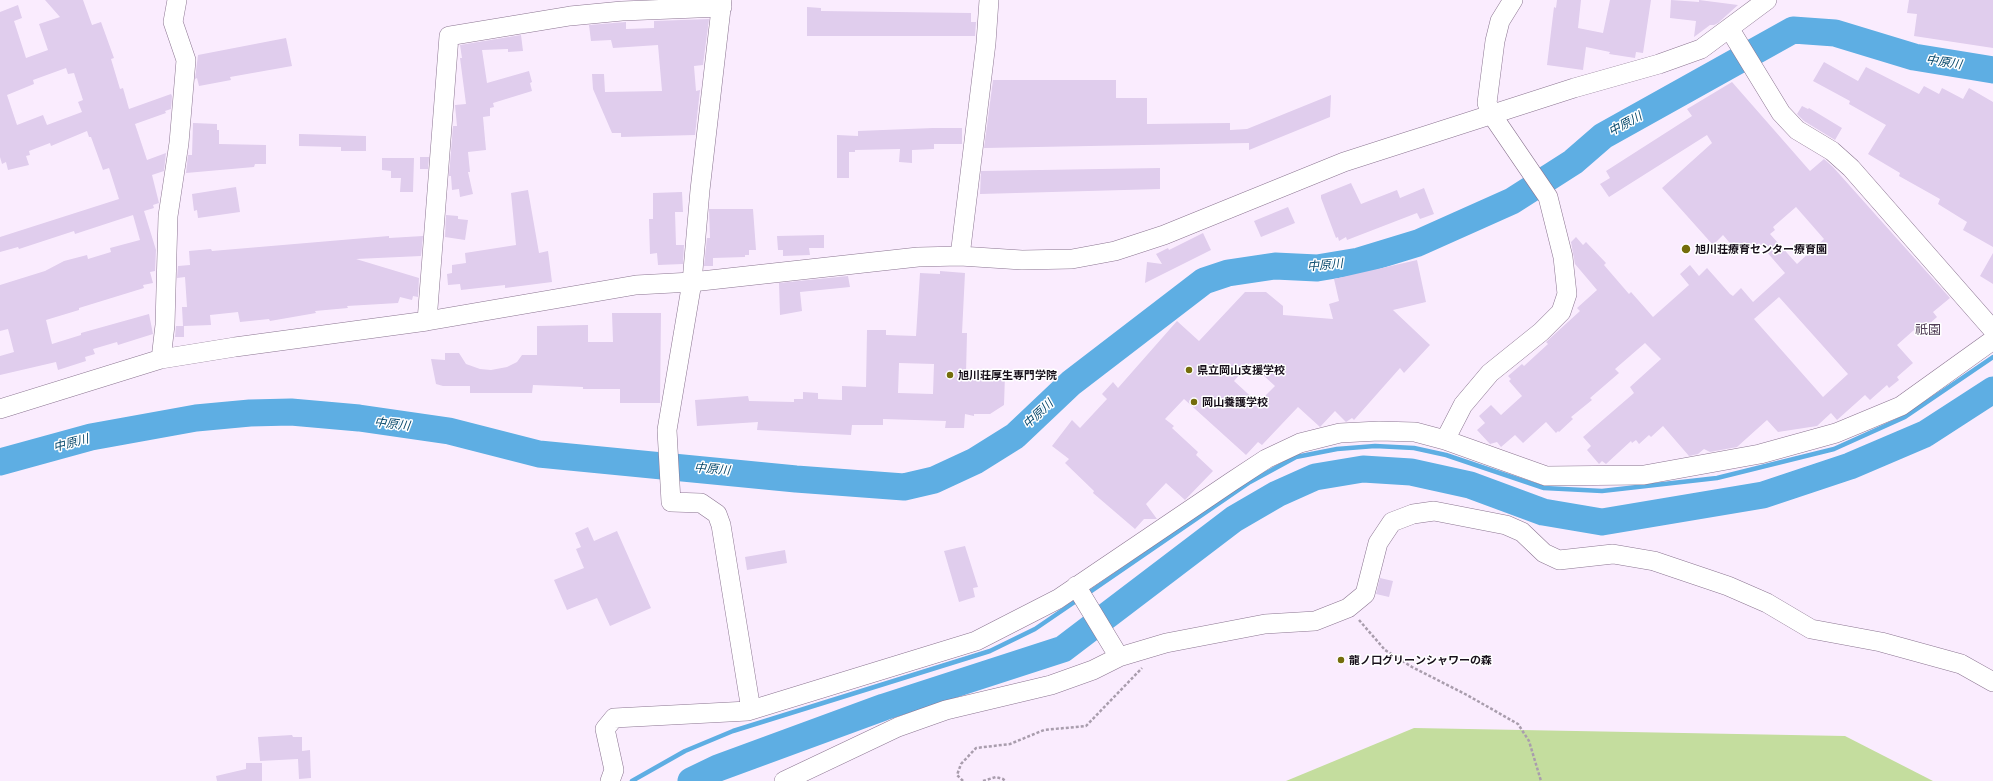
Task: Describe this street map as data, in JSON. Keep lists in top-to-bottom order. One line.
{"districts":["祇園"],"water":["中原川"],"places":["旭川荘療育センター療育園","県立岡山支援学校","旭川荘厚生専門学院","岡山養護学校","龍ノ口グリーンシャワーの森"]}
